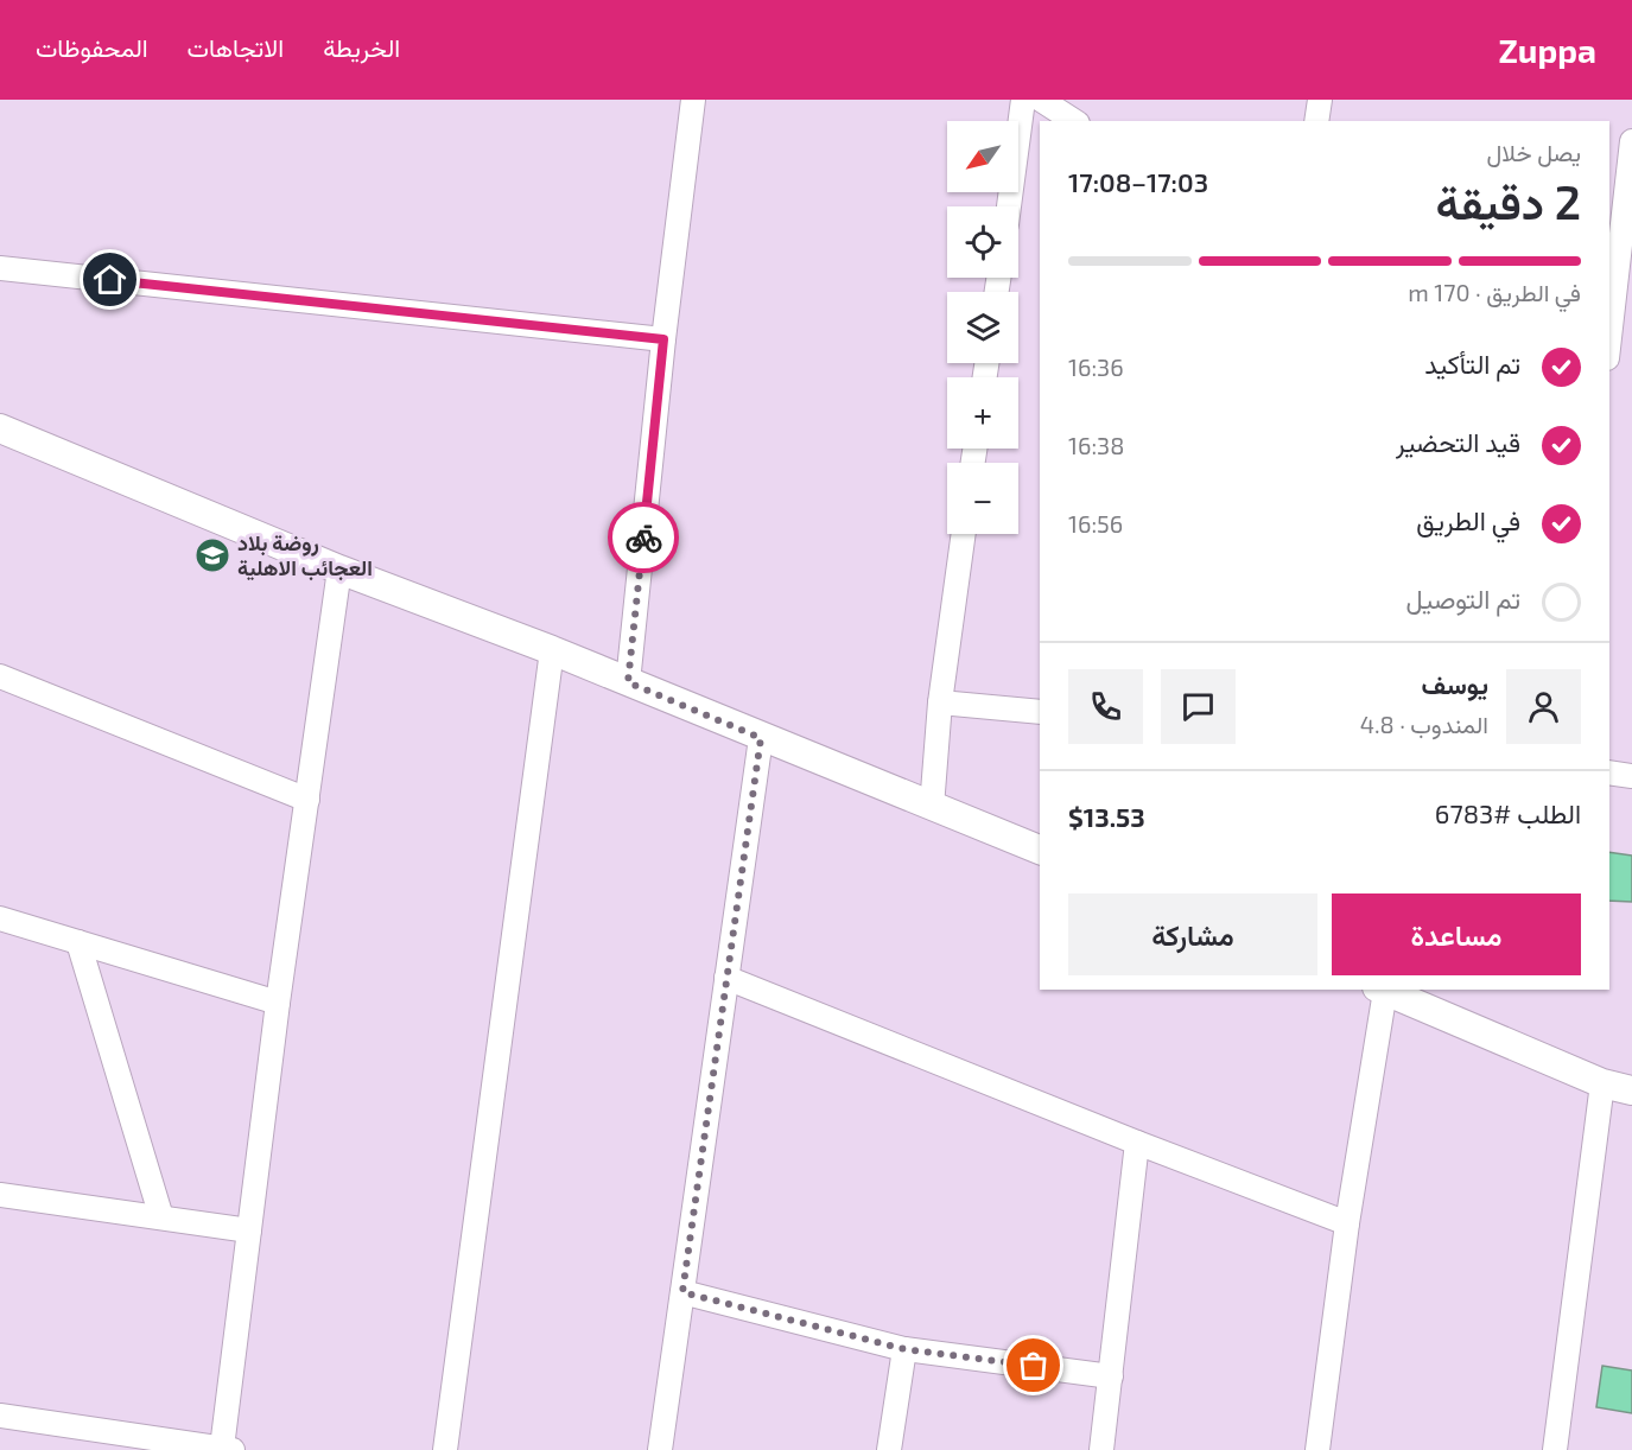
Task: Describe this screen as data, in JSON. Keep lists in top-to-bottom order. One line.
{"places":{"school or university":["روضة بلاد العجائب الاهلية"]},"north":"bottom left","page":{"header":"Zuppa","nav":["الخريطة","الاتجاهات","المحفوظات"],"map_buttons":["+","−"],"heading":["2 دقيقة","يصل خلال","17:03–17:08"],"panel":["يوسف","المندوب · 4.8","الطلب #6783","$13.53"],"bar":"في الطريق · 170 m","list":[["تم التأكيد","16:36"],["قيد التحضير","16:38"],["في الطريق","16:56"],"تم التوصيل"],"buttons":["مساعدة","مشاركة"]}}
